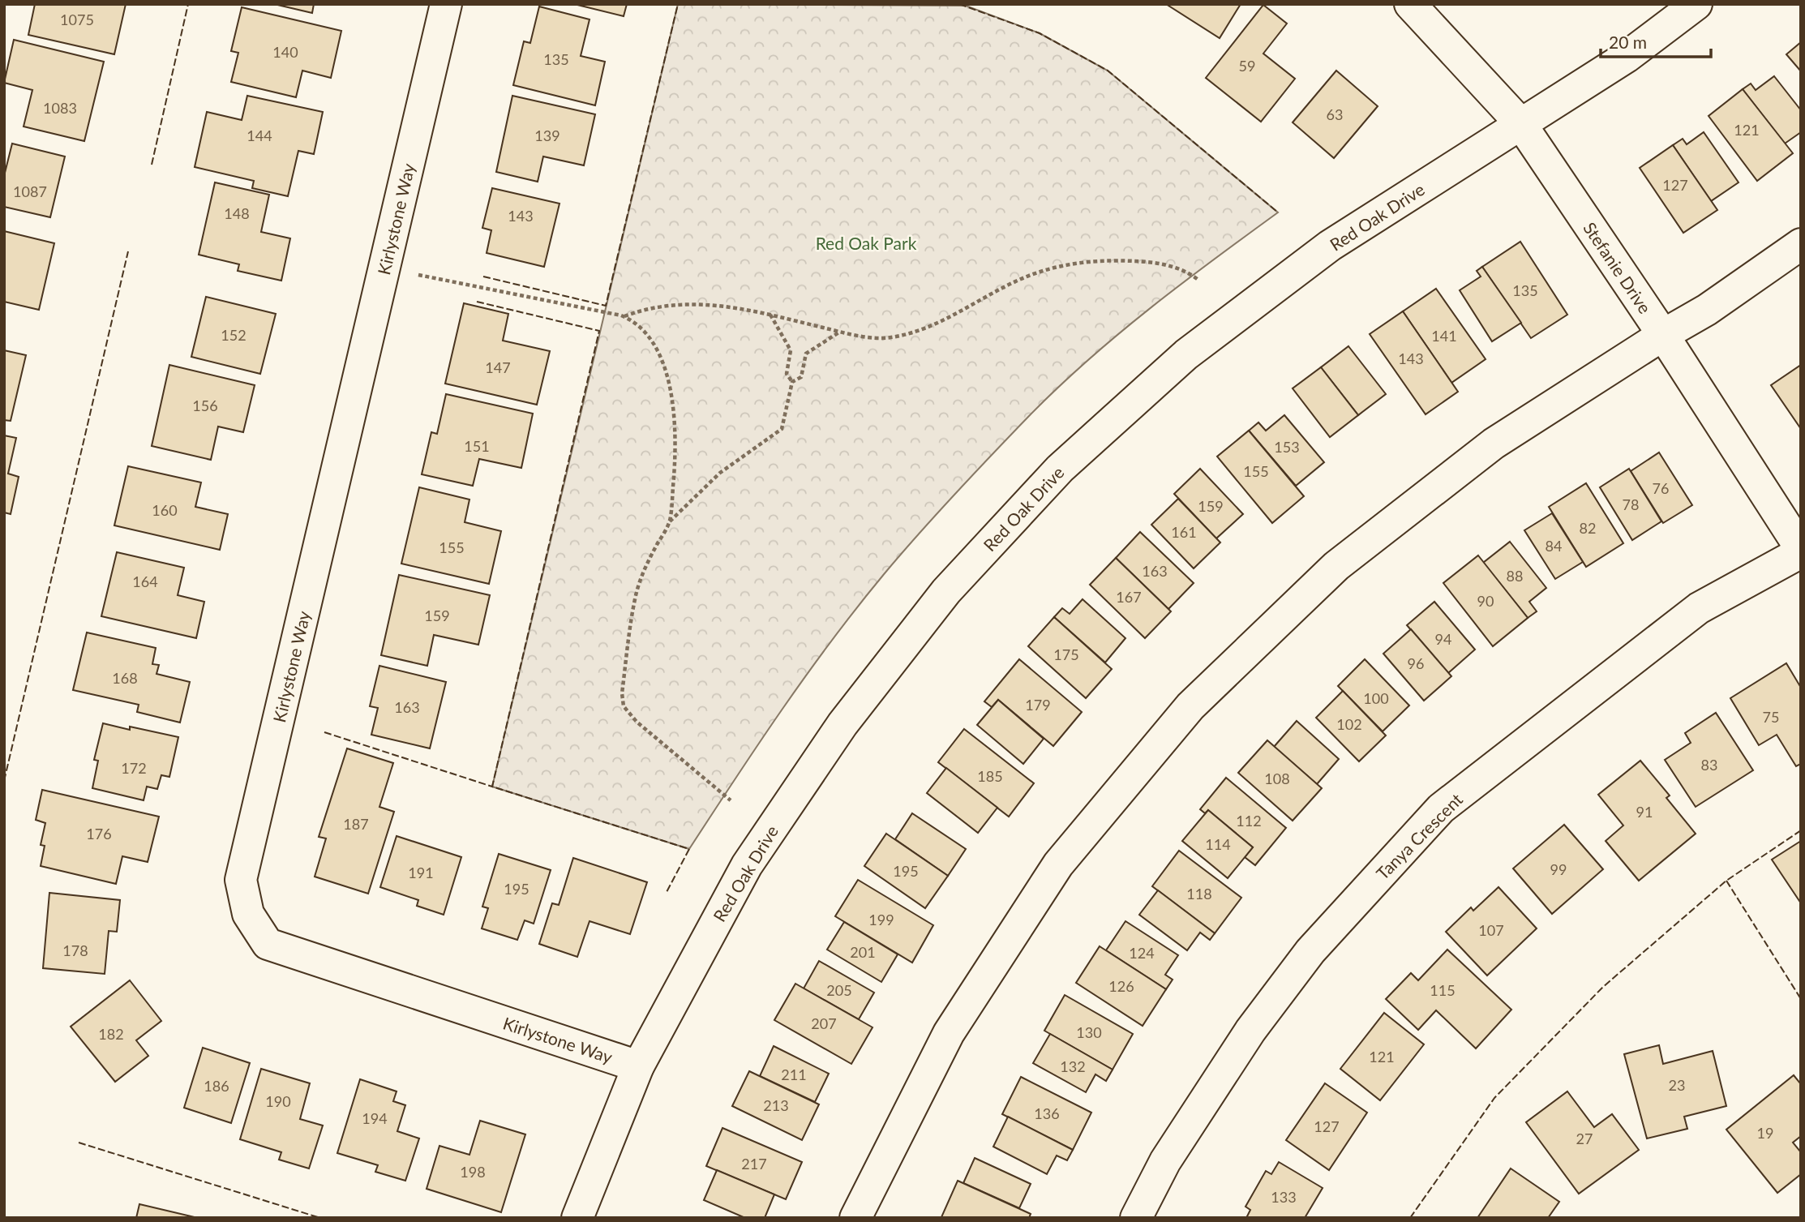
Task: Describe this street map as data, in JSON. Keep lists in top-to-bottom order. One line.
{"streets":{"street":["Red Oak Drive","Kirlystone Way","Stefanie Drive","Tanya Crescent"]},"crossings":[["Red Oak Drive","Kirlystone Way"],["Red Oak Drive","Stefanie Drive"],["Stefanie Drive","Tanya Crescent"]],"parks":["Red Oak Park"],"house_numbers":["1075","140","135","59","1083","63","121","144","139","127","1087","148","143","135","152","141","143","147","156","151","153","155","76","78","159","160","82","161","84","155","163","88","164","167","90","159","94","175","96","168","100","179","163","75","102","83","172","185","108","91","112","187","176","114","99","195","191","195","118","199","107","178","201","124","126","205","115","207","130","182","121","132","211","23","186","190","213","136","194","127","19","27","217","198","133"],"scale_bar":"20 m"}
